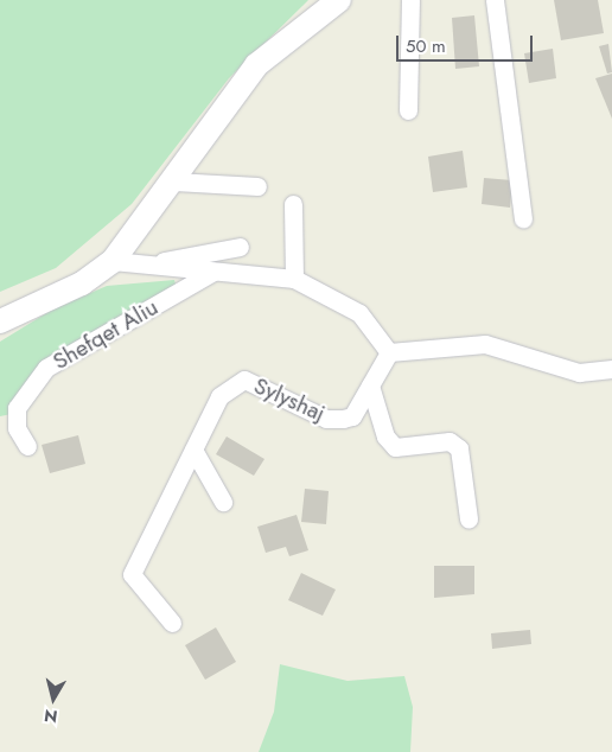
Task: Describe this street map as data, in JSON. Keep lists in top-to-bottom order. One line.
{"streets":{"street":["Shefqet Aliu","Sylyshaj"]},"crossings":[["Shefqet Aliu","Sylyshaj"]],"scale_bar":"50 m","north":"bottom"}
